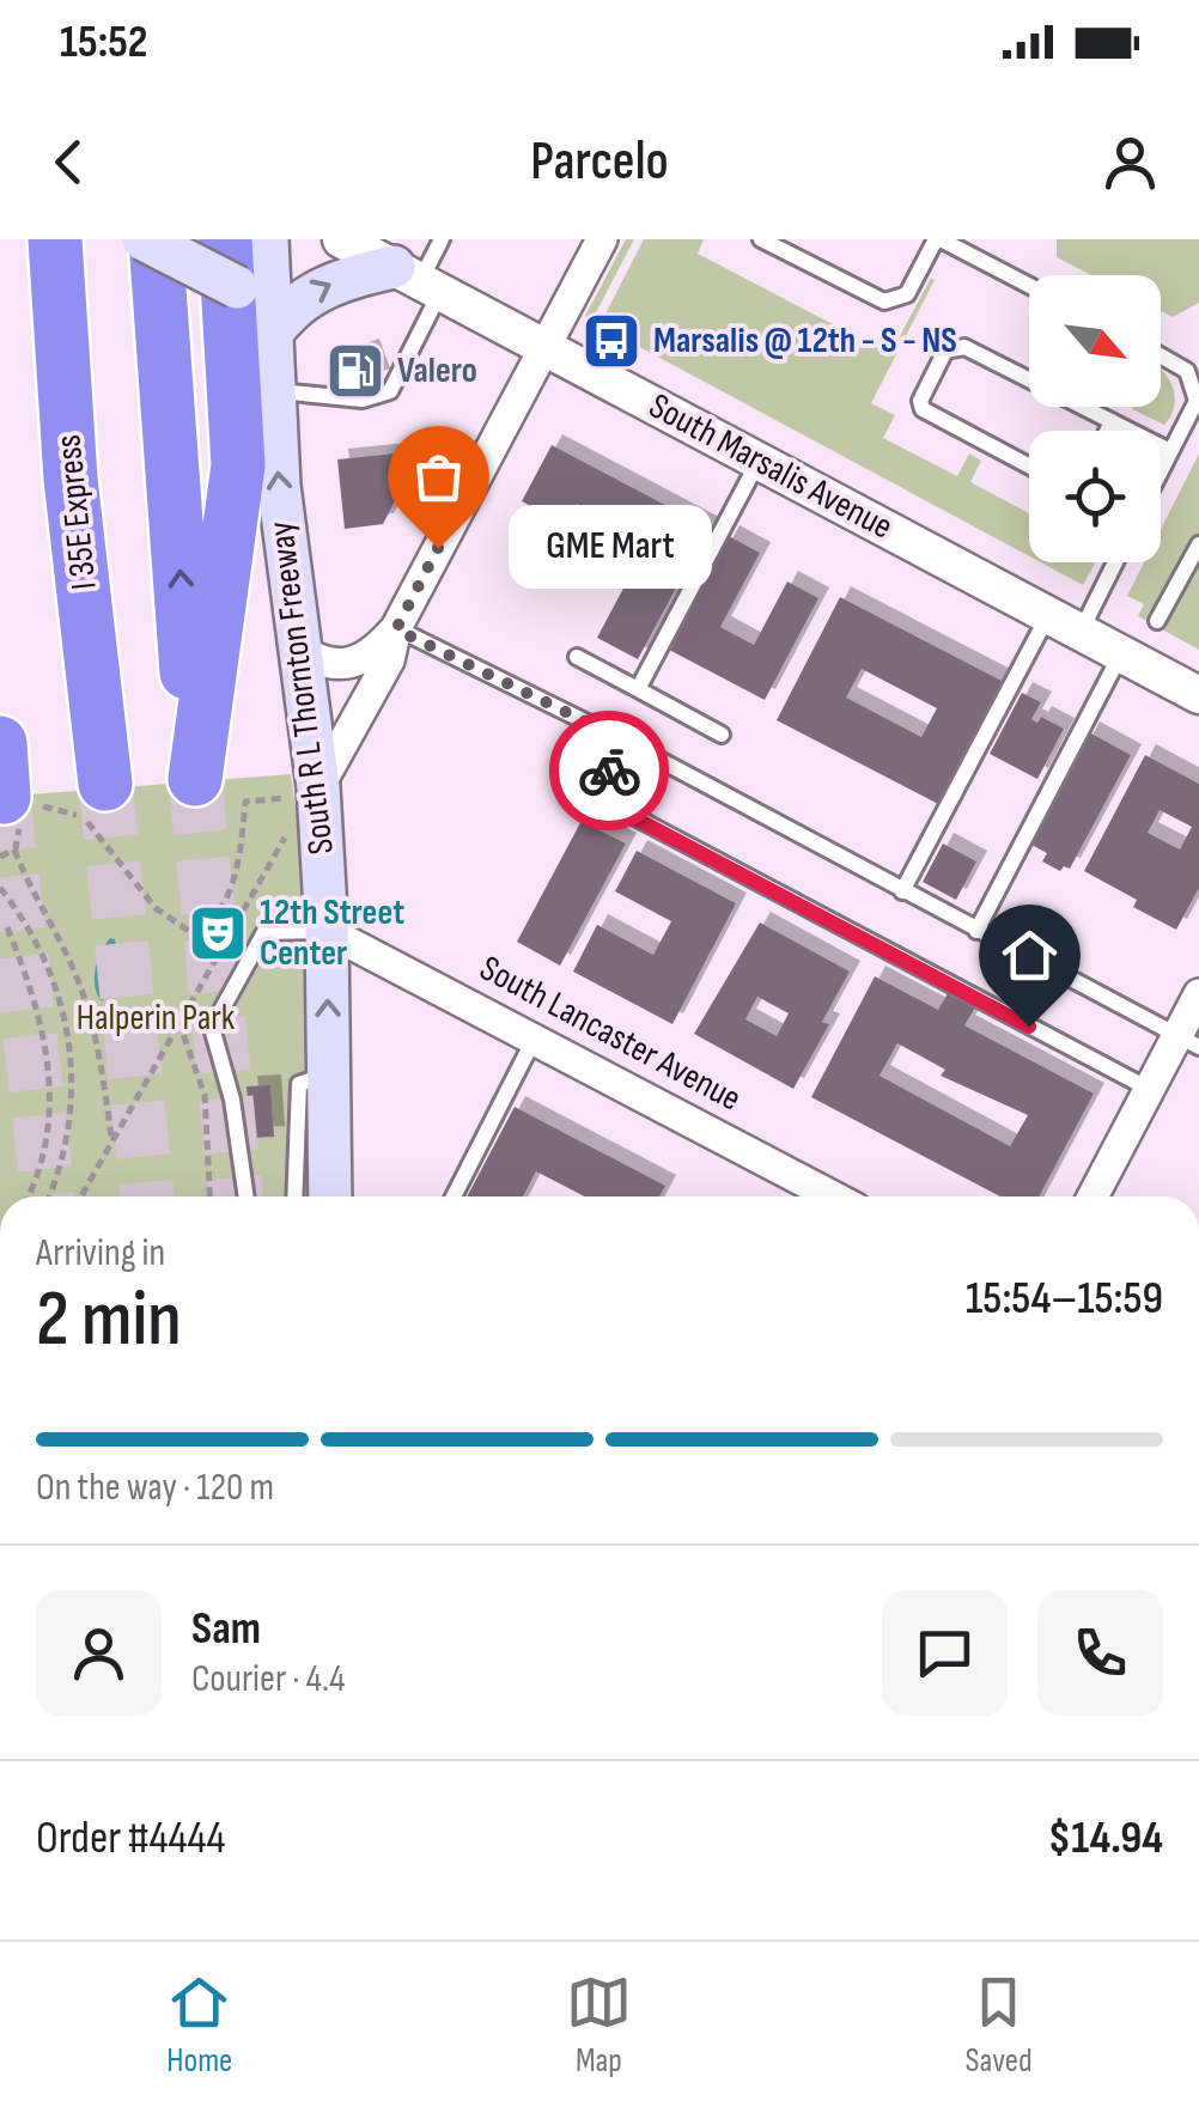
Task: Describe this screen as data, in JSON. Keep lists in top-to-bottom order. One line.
{"streets":{"highway":["I 35E Express"],"main road":["South R L Thornton Freeway"],"street":["South Marsalis Avenue","South Lancaster Avenue"]},"crossings":[["South R L Thornton Freeway","South Lancaster Avenue"]],"one_way":["South R L Thornton Freeway"],"parks":["Halperin Park"],"places":{"bus stop":["Marsalis @ 12th - S - NS"],"fuel station":["Valero"],"other":["GME Mart"],"theatre":["12th Street Center"]},"north":"bottom right","page":{"status":"15:52","header":"Parcelo","bubble":"GME Mart","heading":["2 min","Arriving in","15:54–15:59"],"panel":["Sam","Courier · 4.4","Order #4444","$14.94"],"bar":"On the way · 120 m","tabs":["Home","Map","Saved"]}}
